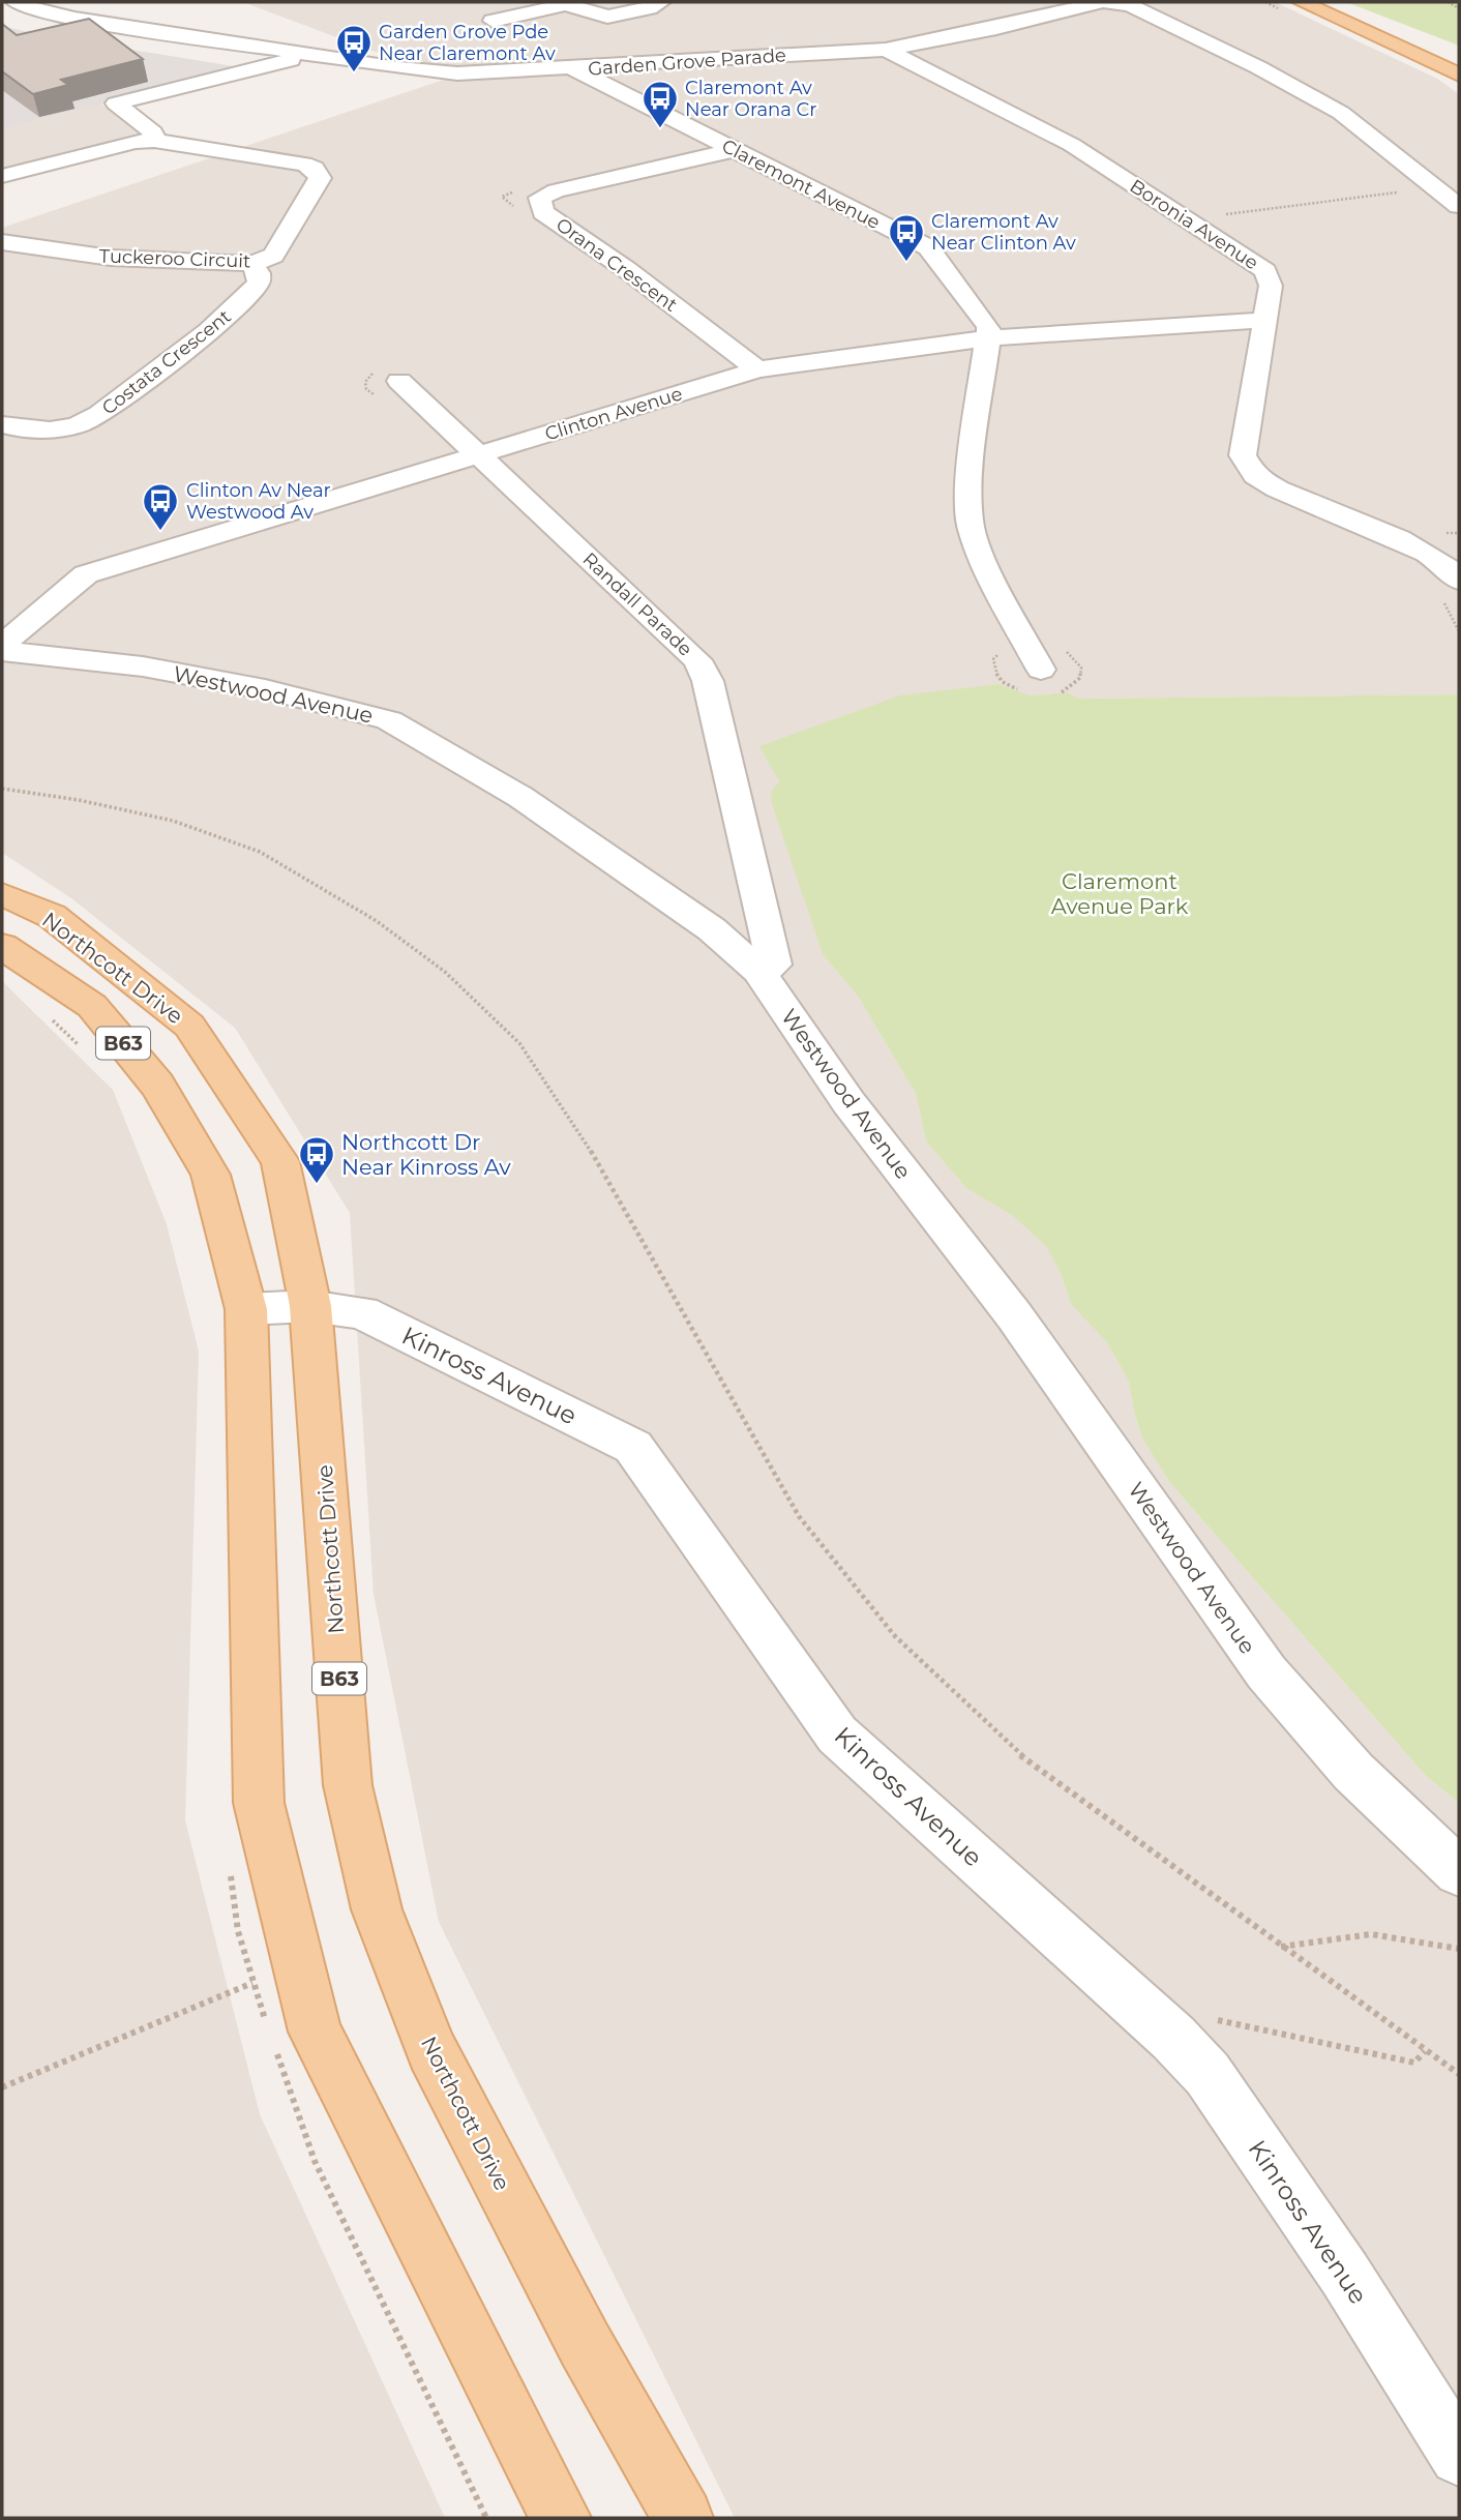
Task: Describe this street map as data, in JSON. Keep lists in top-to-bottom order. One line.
{"streets":{"main road":["Northcott Drive","B63"],"street":["Garden Grove Parade","Claremont Avenue","Boronia Avenue","Tuckeroo Circuit","Orana Crescent","Costata Crescent","Clinton Avenue","Randall Parade","Westwood Avenue","Kinross Avenue"]},"crossings":[["Garden Grove Parade","Claremont Avenue"],["Garden Grove Parade","Boronia Avenue"],["Claremont Avenue","Orana Crescent"],["Claremont Avenue","Clinton Avenue"],["Boronia Avenue","Clinton Avenue"],["Tuckeroo Circuit","Costata Crescent"],["Orana Crescent","Clinton Avenue"],["Clinton Avenue","Randall Parade"],["Randall Parade","Westwood Avenue"],["Northcott Drive","Kinross Avenue"]],"parks":["Claremont Avenue Park"],"places":{"bus stop":["Garden Grove Pde Near Claremont Av","Claremont Av Near Orana Cr","Claremont Av Near Clinton Av","Clinton Av Near Westwood Av","Northcott Dr Near Kinross Av"]}}
